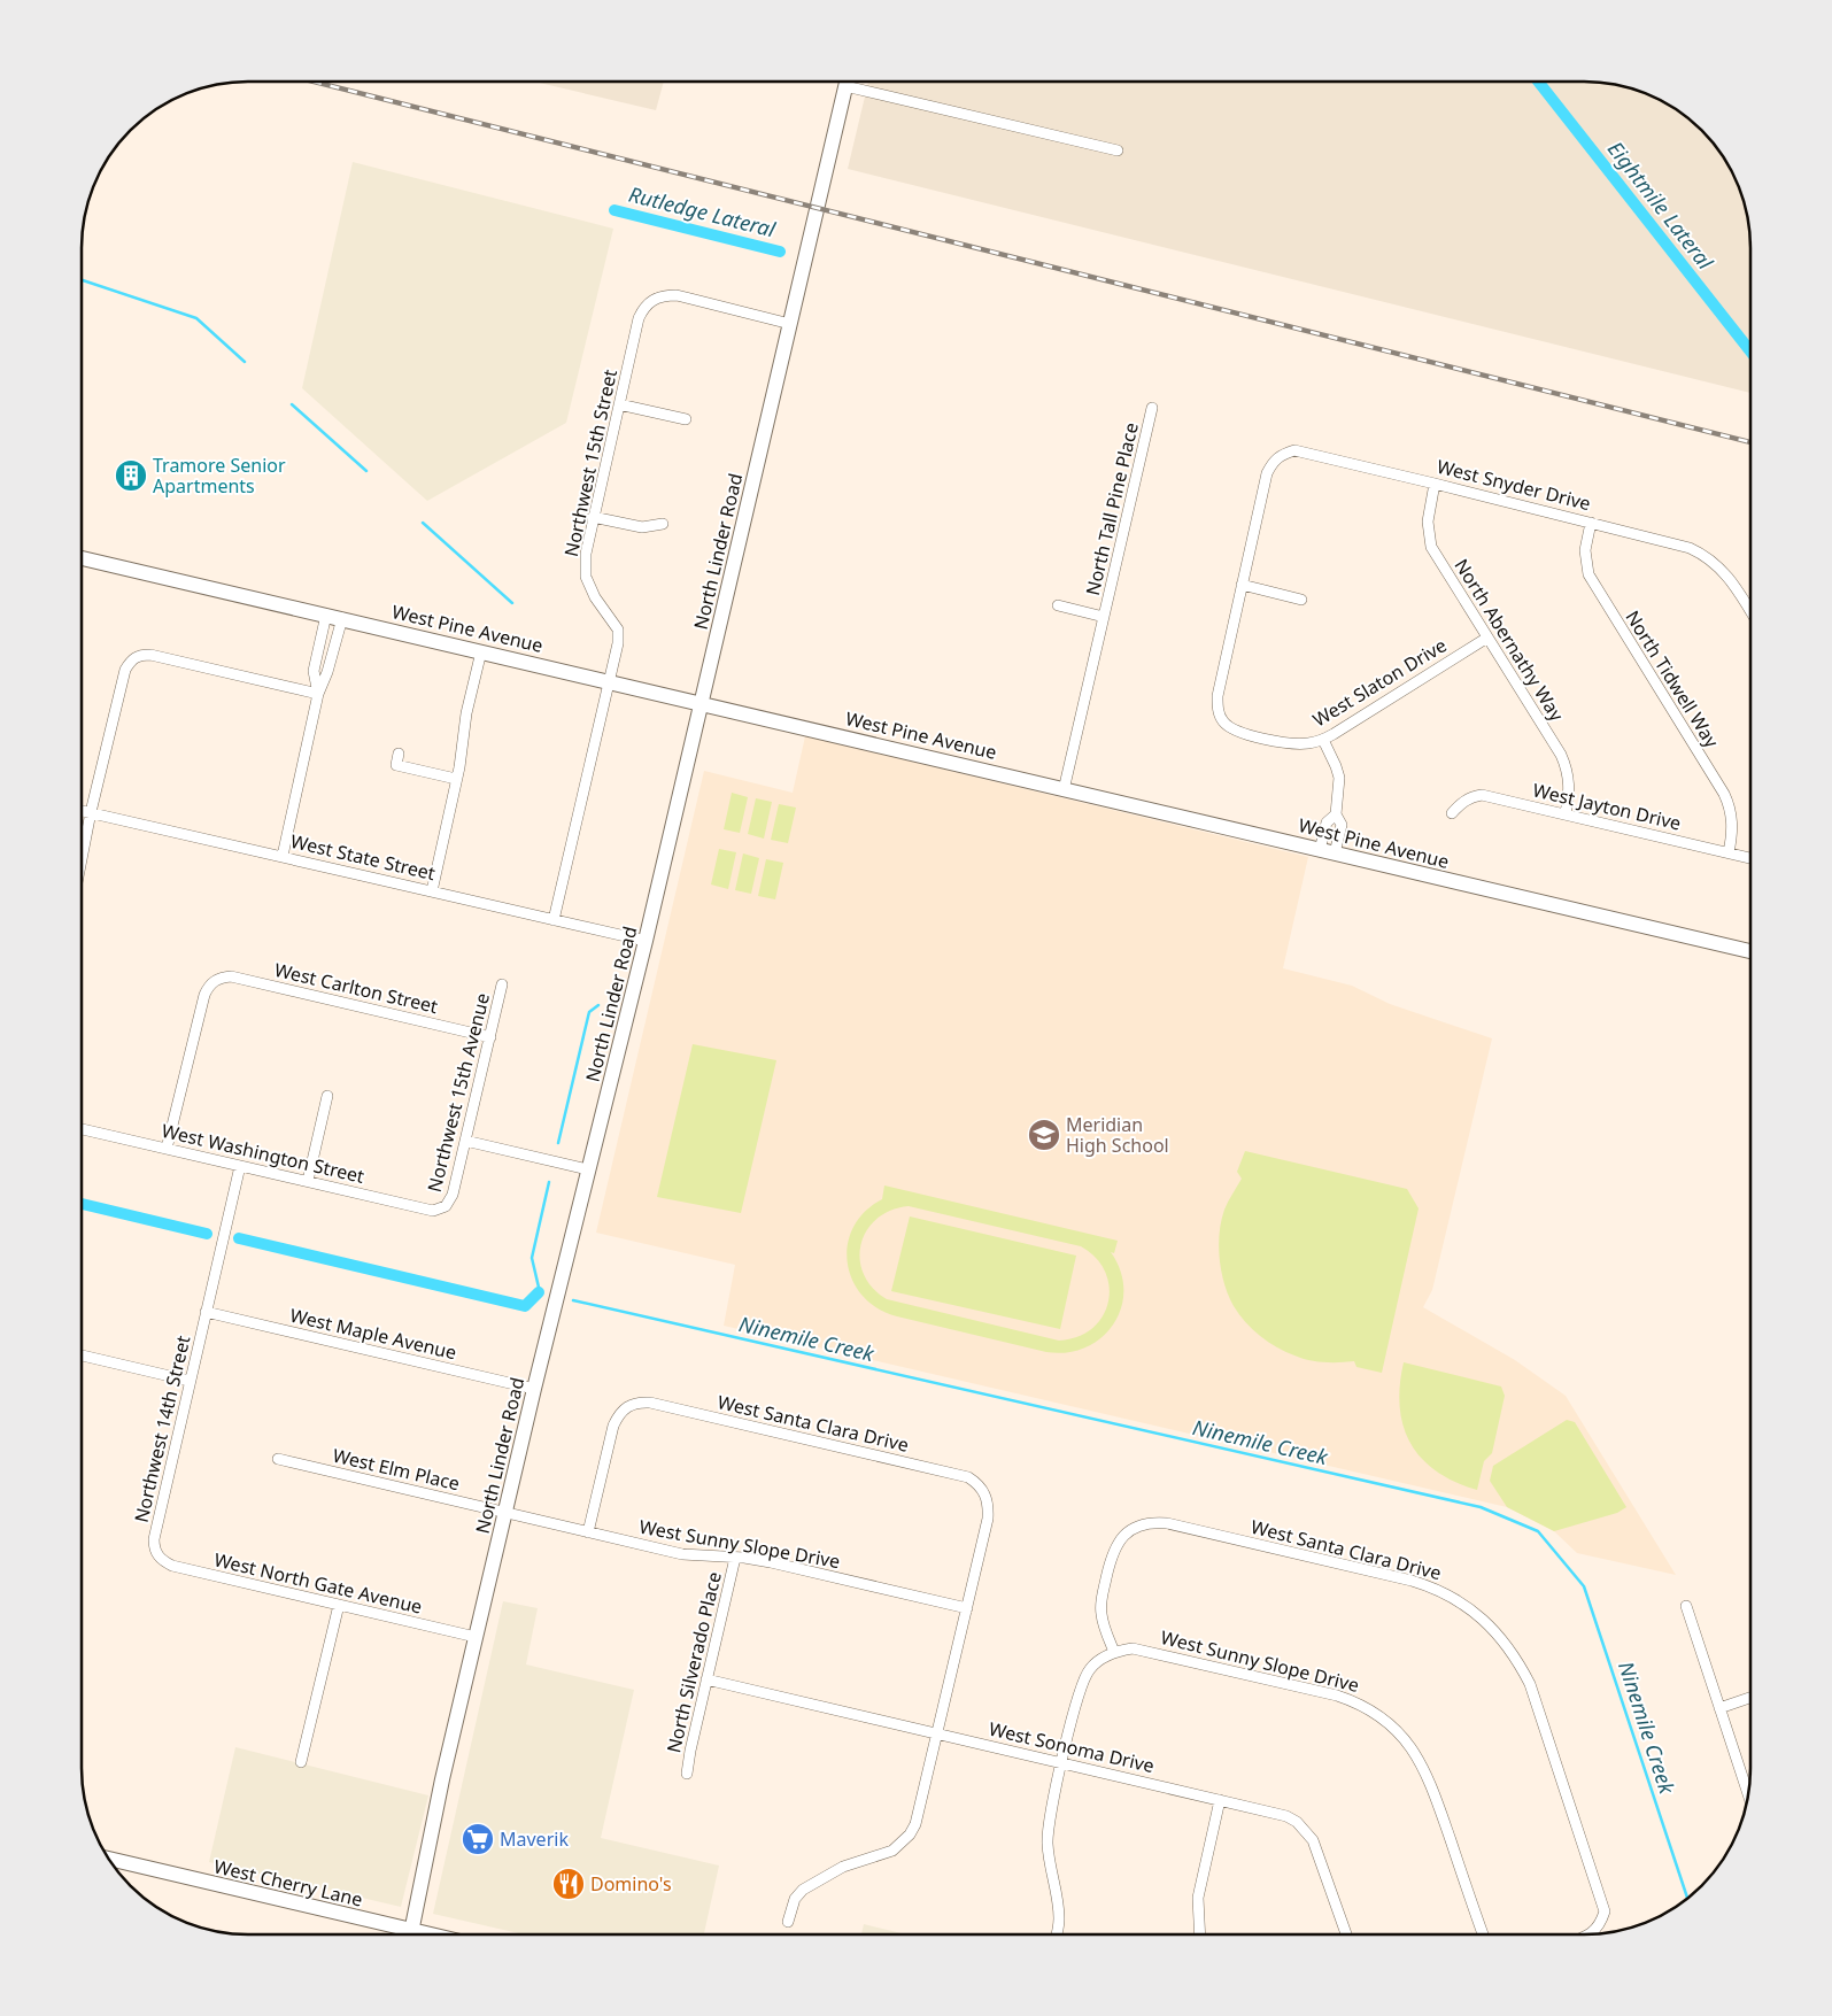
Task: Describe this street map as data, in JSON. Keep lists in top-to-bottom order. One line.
{"streets":{"main road":["North Linder Road","West Pine Avenue","West Cherry Lane"],"street":["Northwest 15th Street","West Snyder Drive","North Tall Pine Place","North Abernathy Way","North Tidwell Way","West Slaton Drive","West Jayton Drive","West State Street","West Carlton Street","Northwest 15th Avenue","West Washington Street","West Maple Avenue","West Santa Clara Drive","Northwest 14th Street","West Elm Place","West Sunny Slope Drive","West North Gate Avenue","North Silverado Place","West Sonoma Drive"]},"crossings":[["Northwest 15th Street","North Linder Road"],["West Snyder Drive","North Abernathy Way"],["West Snyder Drive","North Tidwell Way"],["West Snyder Drive","West Slaton Drive"],["North Tall Pine Place","West Pine Avenue"],["North Linder Road","West Pine Avenue"],["North Linder Road","West State Street"],["North Linder Road","West Maple Avenue"],["North Linder Road","West Elm Place"],["North Linder Road","West Sunny Slope Drive"],["North Linder Road","West North Gate Avenue"],["North Abernathy Way","West Slaton Drive"],["North Abernathy Way","West Jayton Drive"],["North Tidwell Way","West Jayton Drive"],["West Carlton Street","Northwest 15th Avenue"],["West Carlton Street","West Washington Street"],["Northwest 15th Avenue","West Washington Street"],["West Washington Street","Northwest 14th Street"],["West Maple Avenue","Northwest 14th Street"],["West Santa Clara Drive","West Sunny Slope Drive"],["Northwest 14th Street","West North Gate Avenue"],["West Elm Place","West Sunny Slope Drive"],["West Sunny Slope Drive","North Silverado Place"],["North Silverado Place","West Sonoma Drive"]],"water":["Eightmile Lateral","Rutledge Lateral","Ninemile Creek"],"places":{"building":["Tramore Senior Apartments"],"school or university":["Meridian High School"],"supermarket":["Maverik"],"restaurant":["Domino's"]}}
